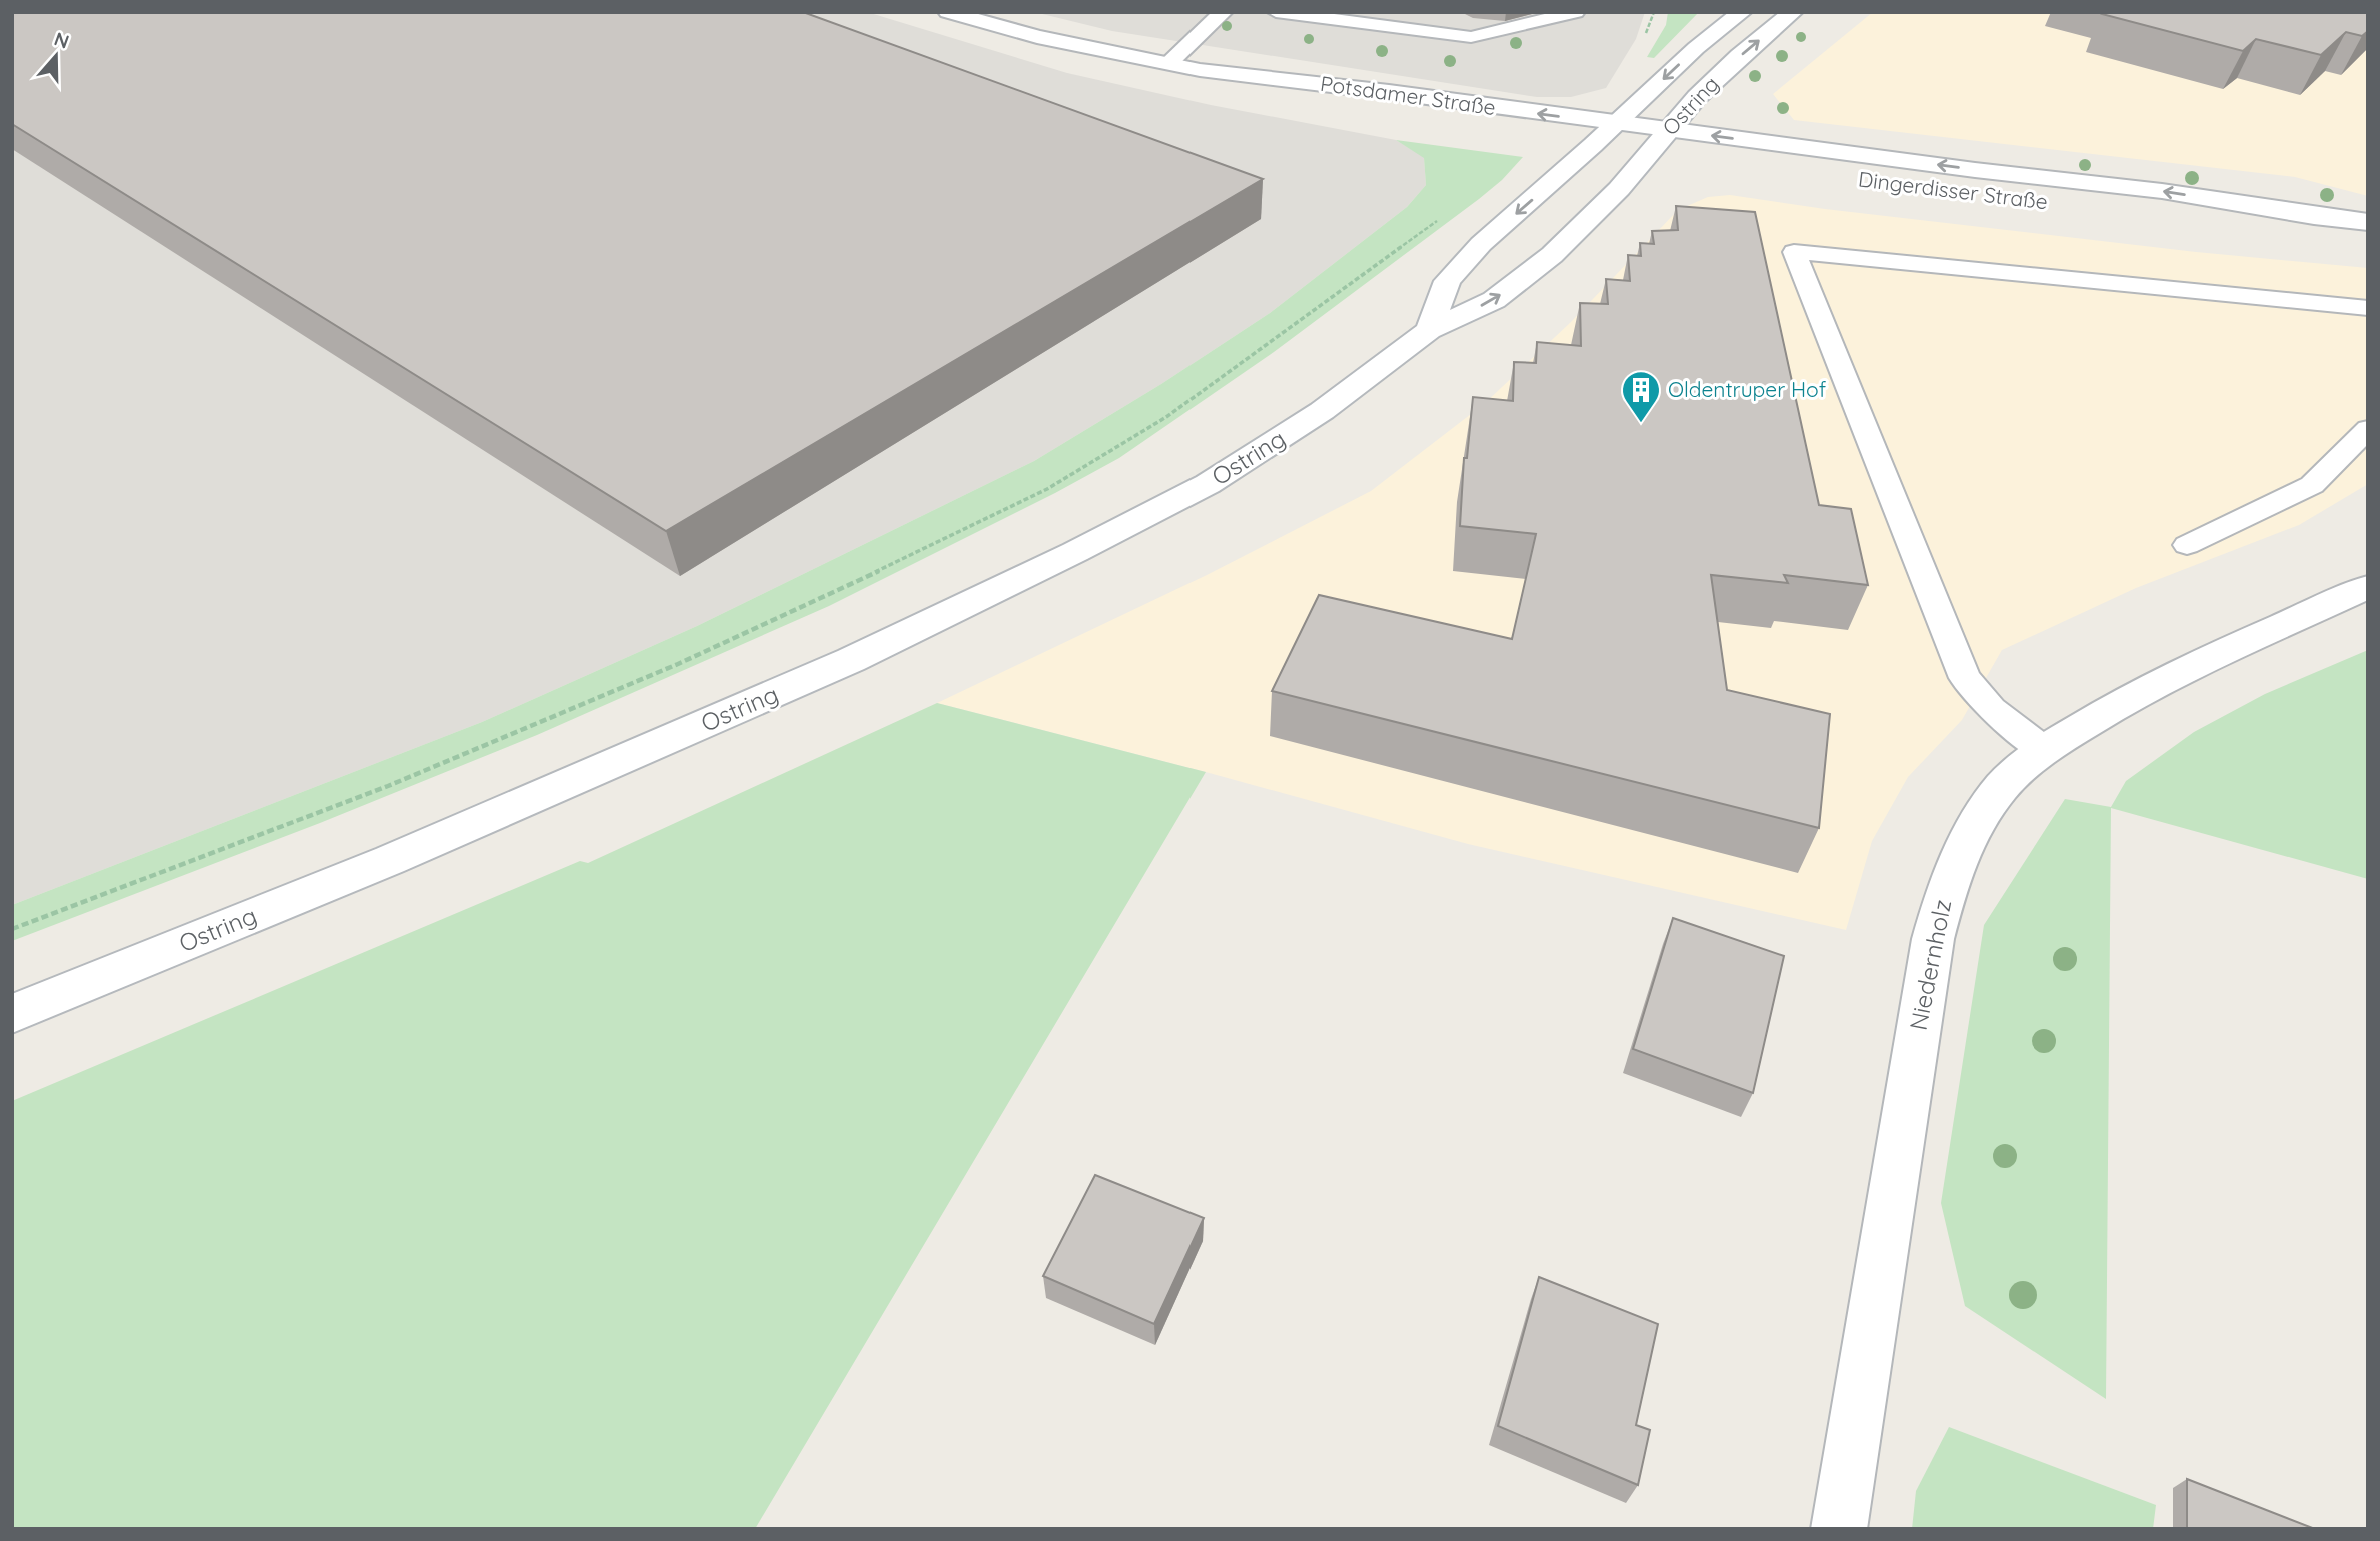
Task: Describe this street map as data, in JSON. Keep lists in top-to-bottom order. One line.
{"streets":{"street":["Potsdamer Straße","Ostring","Dingerdisser Straße","Niedernholz"]},"crossings":[["Potsdamer Straße","Ostring"],["Potsdamer Straße","Dingerdisser Straße"],["Ostring","Dingerdisser Straße"]],"places":{"building":["Oldentruper Hof"]},"north":"top"}
